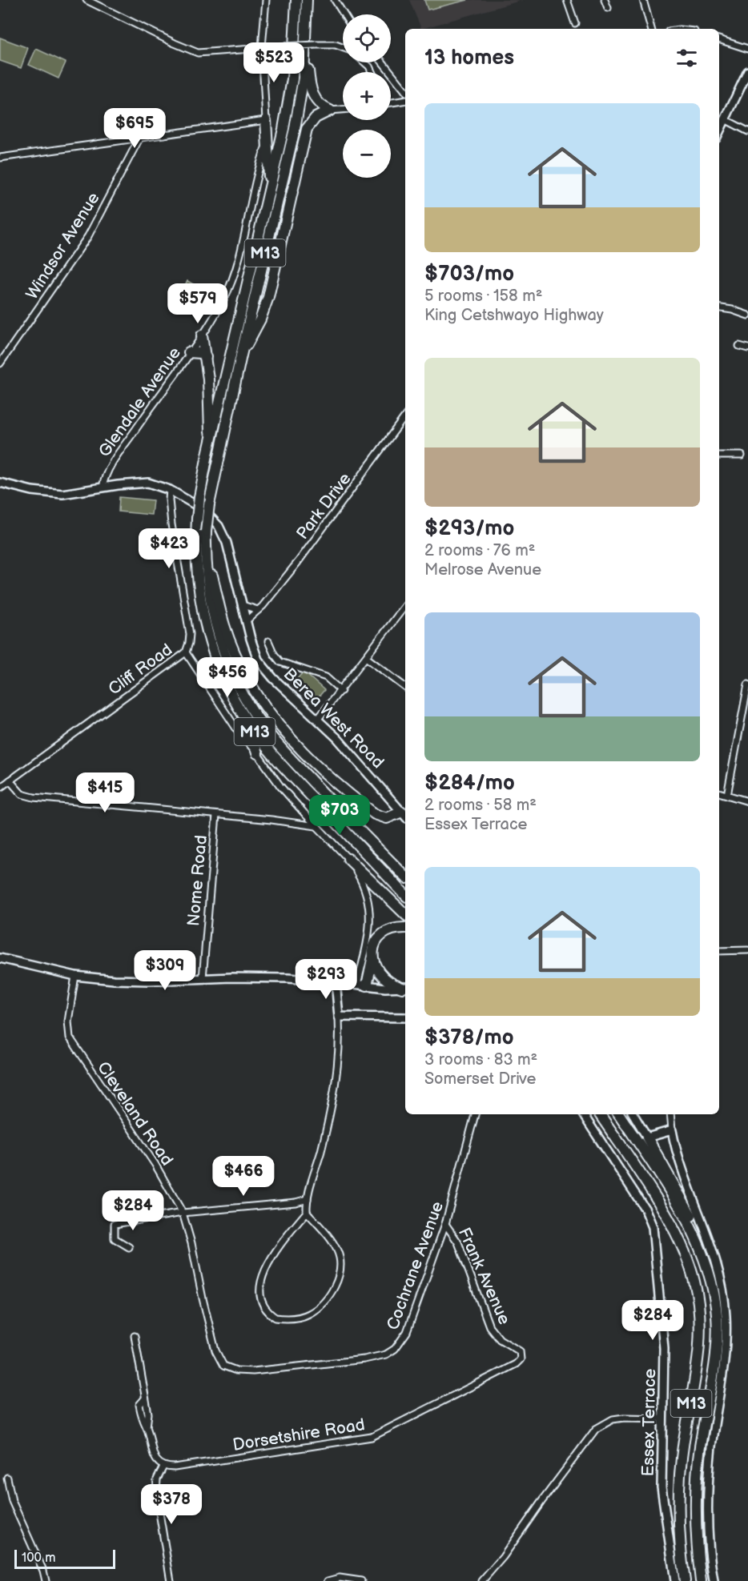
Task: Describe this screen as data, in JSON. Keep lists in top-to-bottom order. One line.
{"streets":{"highway":["M13"],"street":["Windsor Avenue","Glendale Avenue","Park Drive","Cliff Road","Berea West Road","Nome Road","Cleveland Road","Cochrane Avenue","Frank Avenue","Essex Terrace","Dorsetshire Road"]},"crossings":[["Glendale Avenue","Berea West Road"],["Park Drive","Berea West Road"],["Cliff Road","Berea West Road"],["Cleveland Road","Cochrane Avenue"],["Cochrane Avenue","Frank Avenue"],["Frank Avenue","Dorsetshire Road"]],"scale_bar":"100 m","page":{"map_buttons":["+","−"],"heading":"13 homes","price":["$523","$695","$579","$423","$456","$415","$703","$309","$293","$466","$284","$284","$378"],"list":[{"name":"$703/mo","note":"5 rooms · 158 m² · King Cetshwayo Highway"},{"name":"$293/mo","note":"2 rooms · 76 m² · Melrose Avenue"},{"name":"$284/mo","note":"2 rooms · 58 m² · Essex Terrace"},{"name":"$378/mo","note":"3 rooms · 83 m² · Somerset Drive"}],"scale":"100 m"}}
